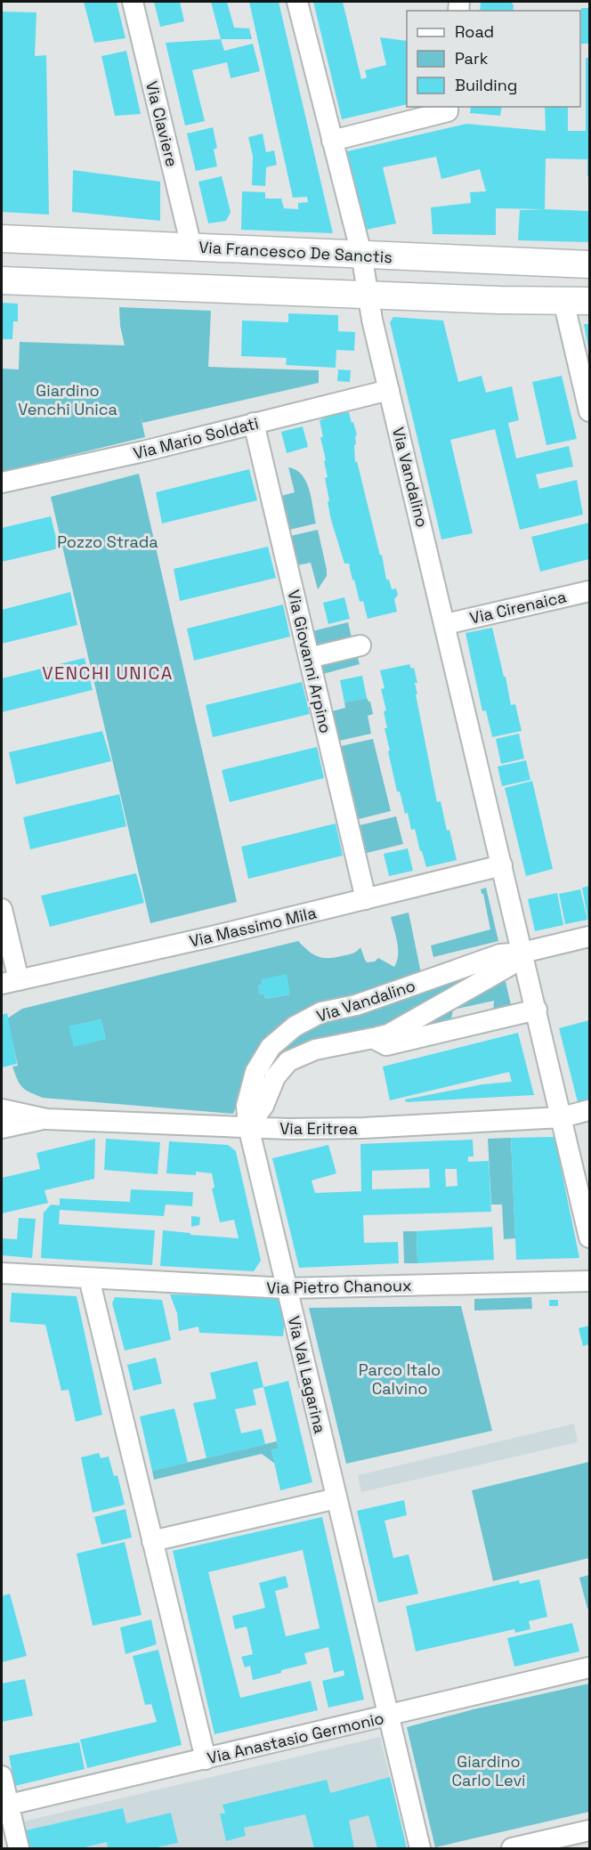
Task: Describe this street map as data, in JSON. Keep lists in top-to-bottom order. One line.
{"streets":{"main road":["Via Francesco De Sanctis"],"street":["Via Claviere","Via Mario Soldati","Via Vandalino","Via Cirenaica","Via Giovanni Arpino","Via Massimo Mila","Via Eritrea","Via Pietro Chanoux","Via Val Lagarina","Via Anastasio Germonio"]},"crossings":[["Via Claviere","Via Francesco De Sanctis"],["Via Francesco De Sanctis","Via Vandalino"],["Via Mario Soldati","Via Vandalino"],["Via Mario Soldati","Via Giovanni Arpino"],["Via Vandalino","Via Cirenaica"],["Via Vandalino","Via Massimo Mila"],["Via Vandalino","Via Eritrea"],["Via Vandalino","Via Val Lagarina"],["Via Giovanni Arpino","Via Massimo Mila"],["Via Eritrea","Via Val Lagarina"],["Via Pietro Chanoux","Via Val Lagarina"],["Via Val Lagarina","Via Anastasio Germonio"]],"districts":["VENCHI UNICA"],"parks":["Giardino Venchi Unica","Pozzo Strada","Parco Italo Calvino","Giardino Carlo Levi"],"legend":["Road","Park","Building"]}
